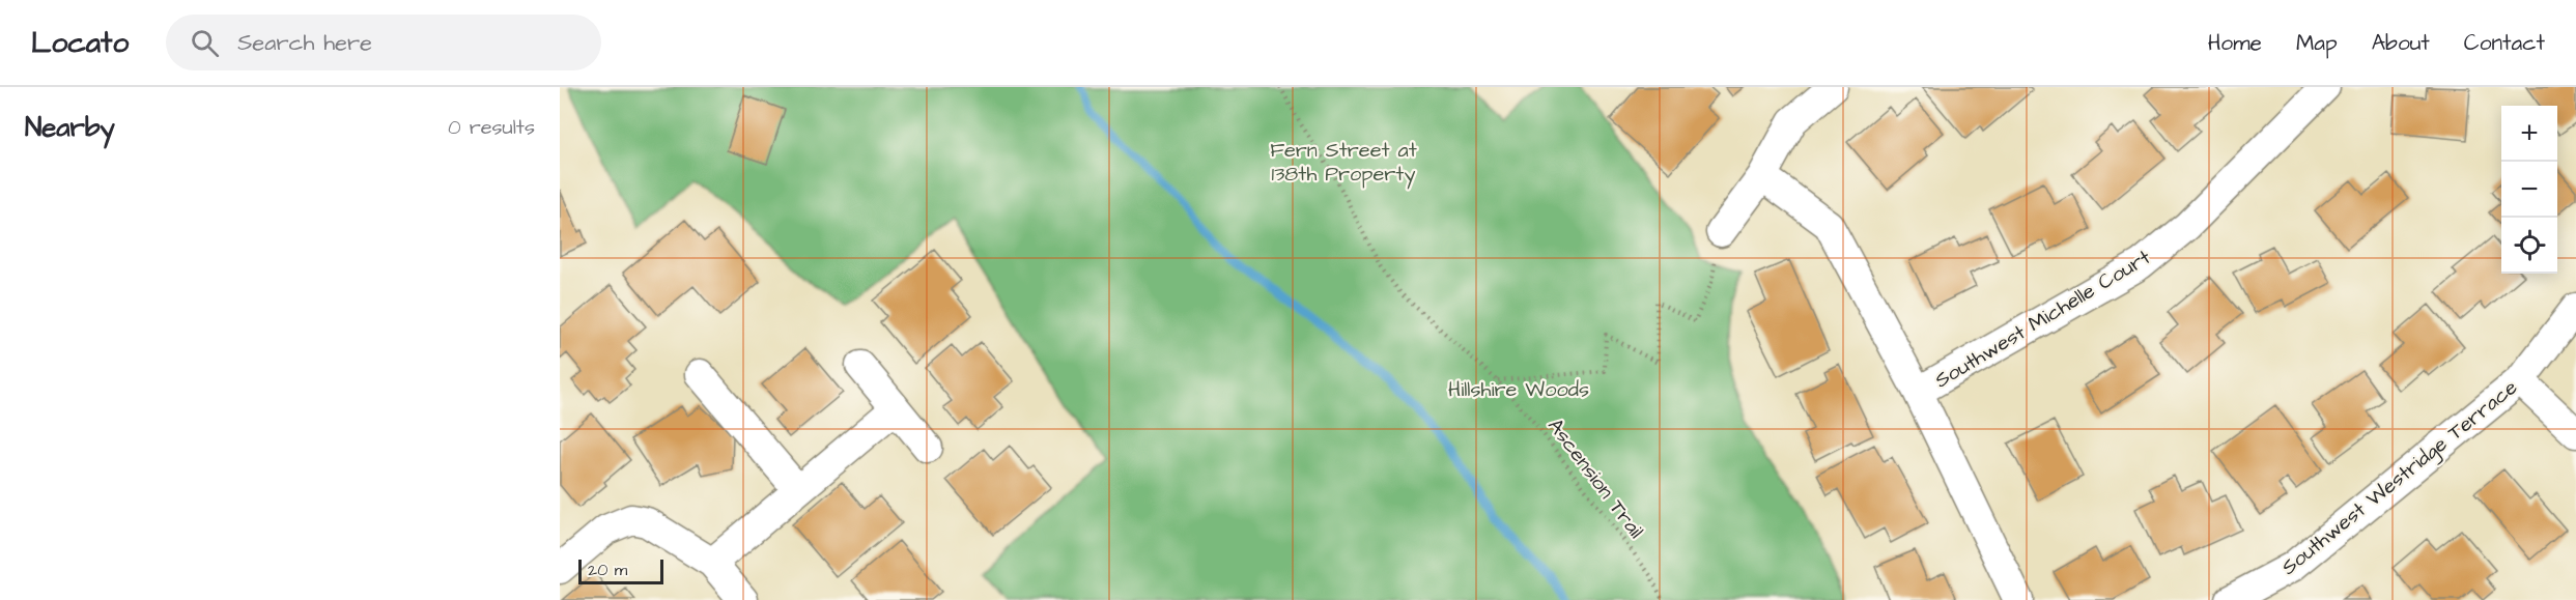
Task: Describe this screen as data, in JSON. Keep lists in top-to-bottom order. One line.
{"streets":{"street":["Southwest Michelle Court","Southwest Westridge Terrace"],"path":["Ascension Trail"]},"parks":["Fern Street at 138th Property","Hillshire Woods"],"scale_bar":"20 m","page":{"header":"Locato","search":"Search here","nav":["Home","Map","About","Contact"],"heading":["Nearby","0 results"],"map_buttons":["+","−"],"scale":"20 m"}}
